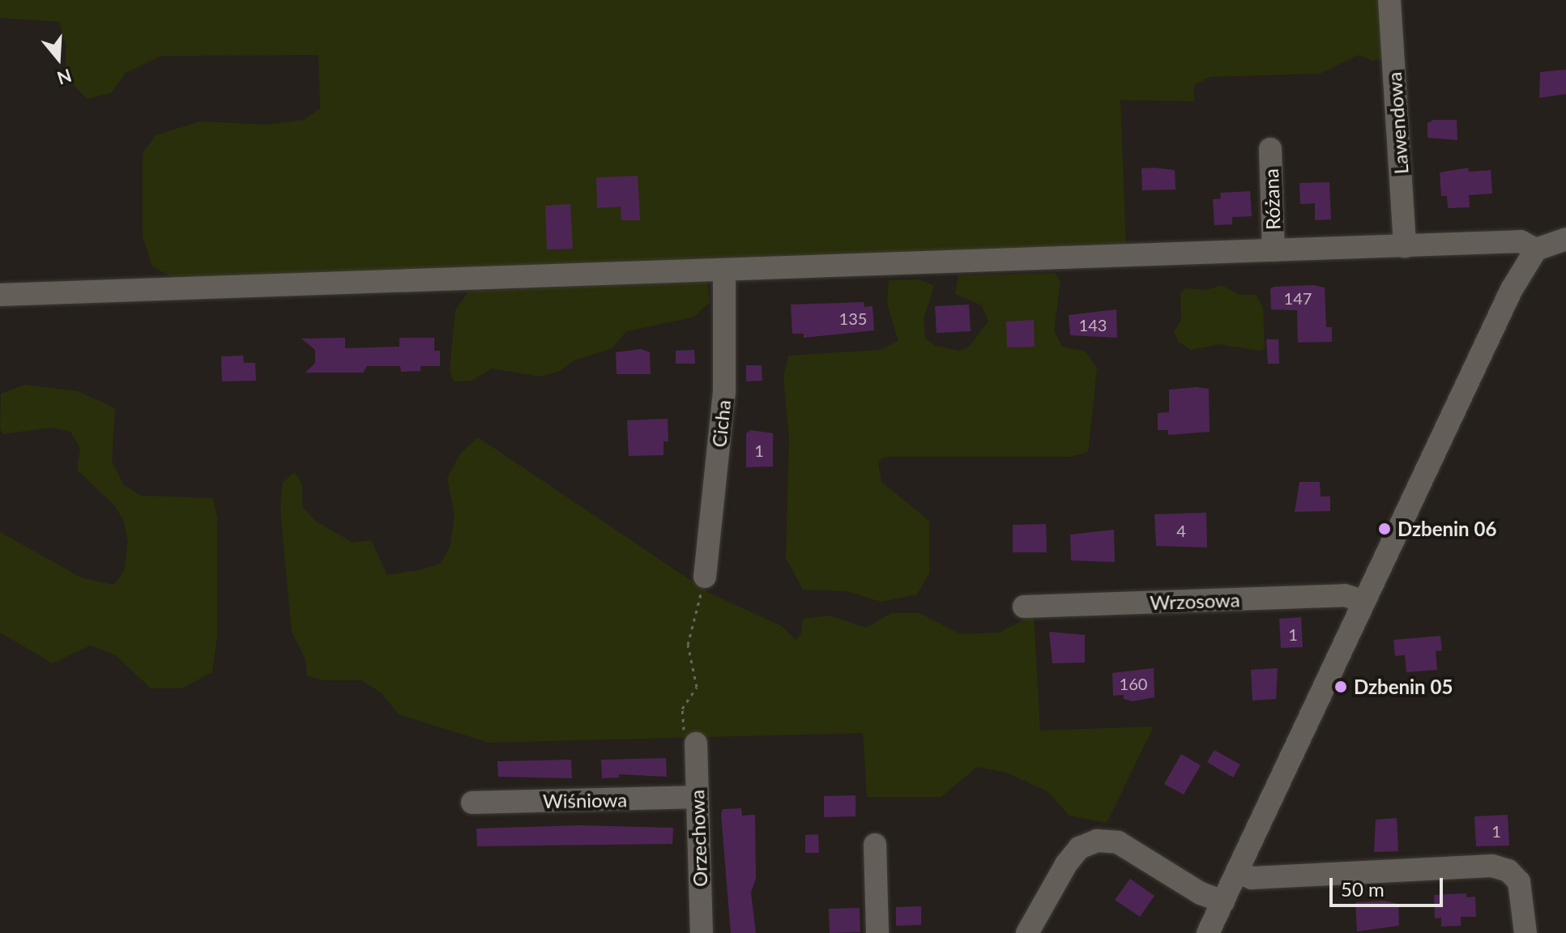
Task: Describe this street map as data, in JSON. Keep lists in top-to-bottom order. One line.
{"streets":{"street":["Lawendowa","Różana","Cicha","Wrzosowa","Wiśniowa","Orzechowa"]},"crossings":[["Wiśniowa","Orzechowa"]],"places":["Dzbenin 06","Dzbenin 05"],"house_numbers":["147","135","143","1","4","1","160","1"],"scale_bar":"50 m","north":"bottom"}
